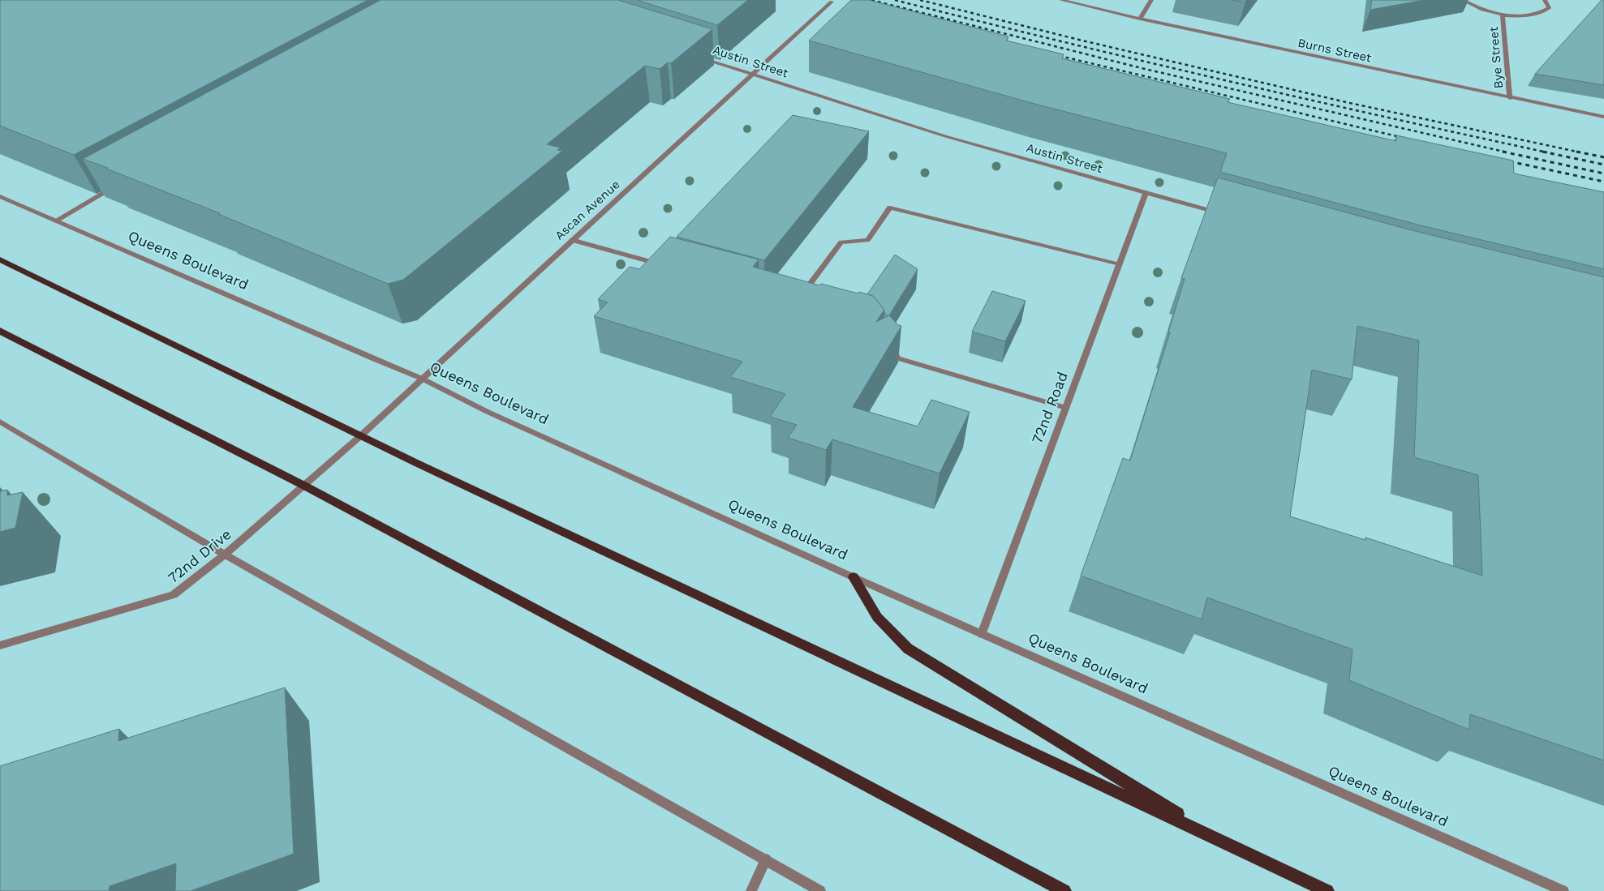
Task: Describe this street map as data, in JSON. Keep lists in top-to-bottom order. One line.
{"streets":{"street":["Burns Street","Bye Street","Austin Street","Ascan Avenue","Queens Boulevard","72nd Road","72nd Drive"]},"crossings":[["Burns Street","Bye Street"],["Austin Street","Ascan Avenue"],["Austin Street","72nd Road"],["Ascan Avenue","Queens Boulevard"],["Ascan Avenue","72nd Drive"],["Queens Boulevard","72nd Road"]]}
